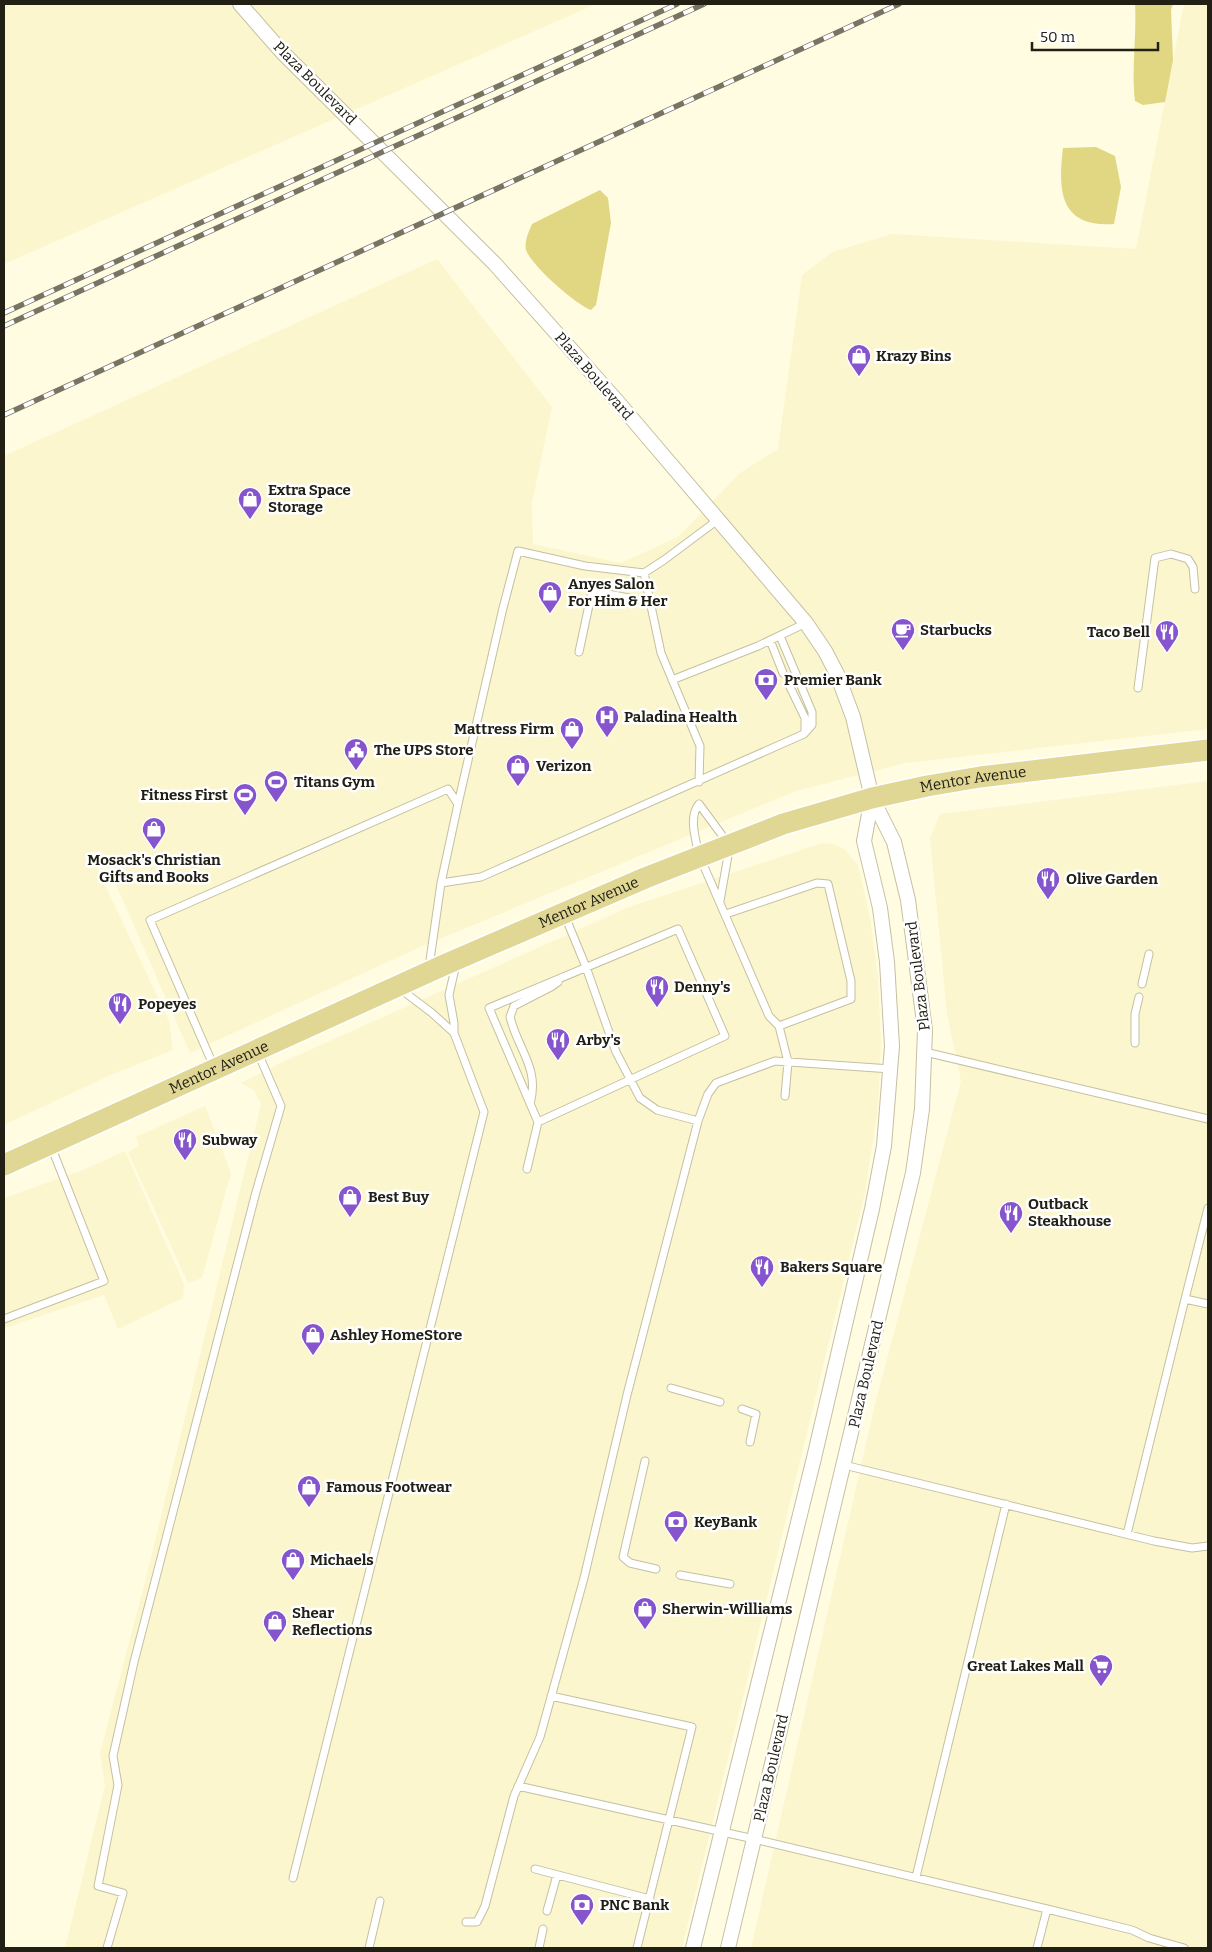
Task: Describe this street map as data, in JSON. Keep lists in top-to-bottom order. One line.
{"streets":{"main road":["Mentor Avenue"],"street":["Plaza Boulevard"]},"crossings":[["Plaza Boulevard","Mentor Avenue"]],"places":{"shop":["Krazy Bins","Extra Space Storage","Anyes Salon For Him & Her","Mattress Firm","Verizon","Mosack's Christian Gifts and Books","Best Buy","Ashley HomeStore","Famous Footwear","Michaels","Sherwin-Williams","Shear Reflections"],"cafe":["Starbucks"],"restaurant":["Taco Bell","Olive Garden","Denny's","Popeyes","Arby's","Subway","Outback Steakhouse","Bakers Square"],"bank":["Premier Bank","KeyBank","PNC Bank"],"hospital":["Paladina Health"],"public building":["The UPS Store"],"sports":["Titans Gym","Fitness First"],"supermarket":["Great Lakes Mall"]},"scale_bar":"50 m"}
